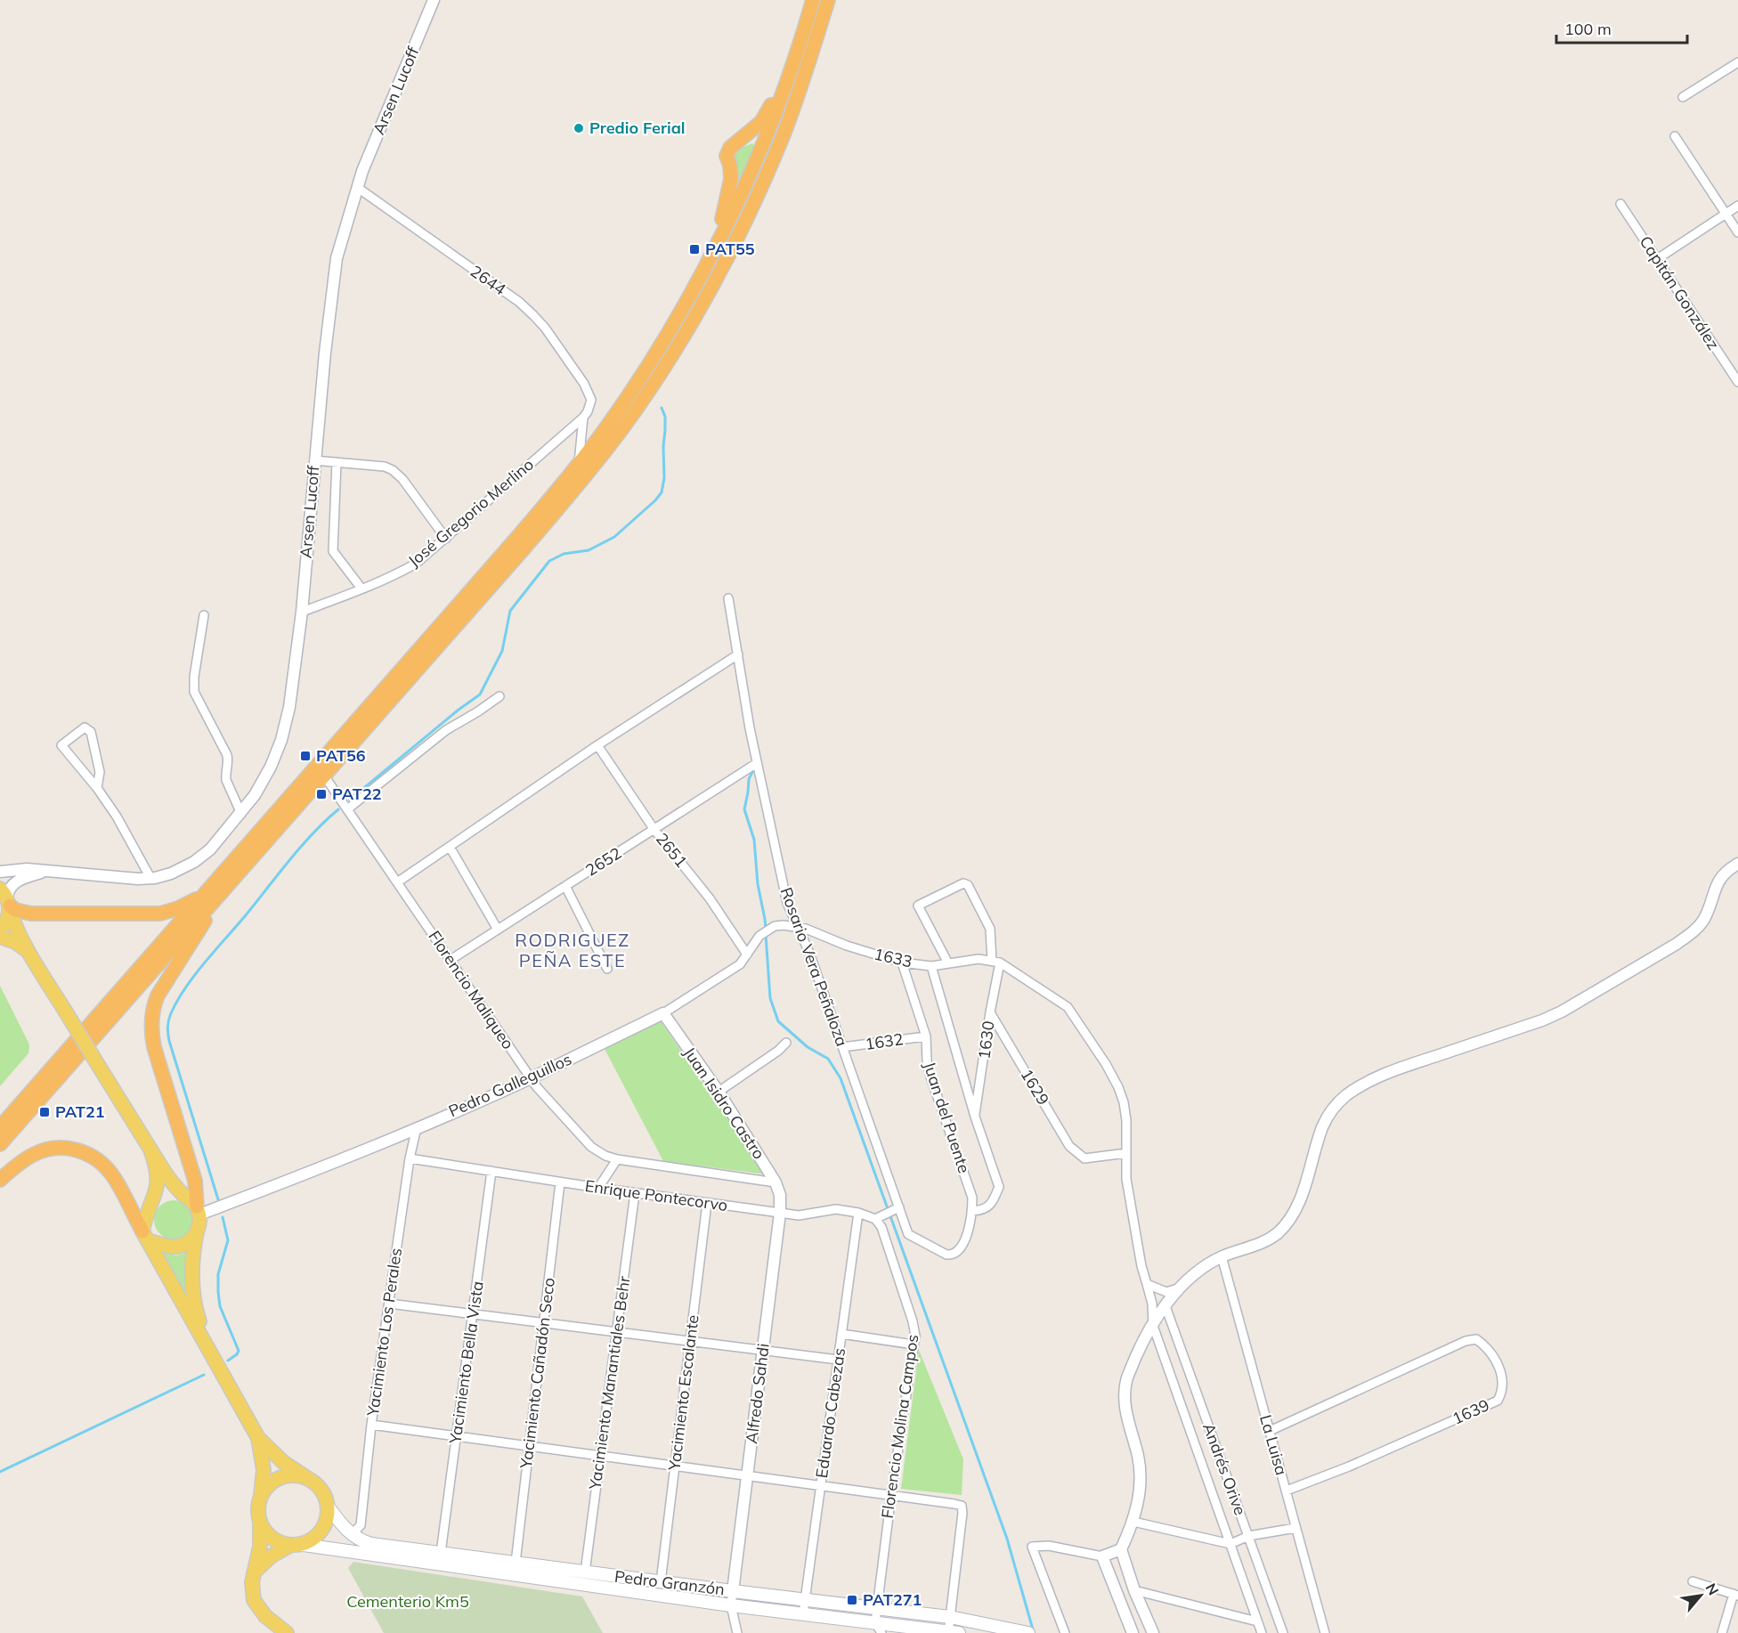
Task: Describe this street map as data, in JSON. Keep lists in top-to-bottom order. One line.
{"streets":{"main road":["Pedro Granzón"],"street":["Arsen Lucoff","2644","Capitán González","José Gregorio Merlino","2651","2652","1633","Rosario Vera Peñaloza","Florencio Maliqueo","1630","1632","Pedro Galleguillos","1629","Juan Isidro Castro","Juan del Puente","Enrique Pontecorvo","Yacimiento Los Perales","Yacimiento Bella Vista","Yacimiento Cañadón Seco","Yacimiento Manantiales Behr","Yacimiento Escalante","Alfredo Sahdi","1639","Eduardo Cabezas","Florencio Molina Campos","La Luisa","Andrés Orive"]},"crossings":[["Arsen Lucoff","2644"],["Arsen Lucoff","José Gregorio Merlino"],["2644","José Gregorio Merlino"],["2651","2652"],["2651","Pedro Galleguillos"],["2652","Rosario Vera Peñaloza"],["2652","Florencio Maliqueo"],["1633","Rosario Vera Peñaloza"],["1633","1630"],["1633","Pedro Galleguillos"],["1633","Juan del Puente"],["1633","Andrés Orive"],["Rosario Vera Peñaloza","1632"],["Rosario Vera Peñaloza","Pedro Galleguillos"],["Rosario Vera Peñaloza","Juan del Puente"],["Florencio Maliqueo","Pedro Galleguillos"],["Florencio Maliqueo","Juan Isidro Castro"],["1630","1629"],["1630","Juan del Puente"],["1630","Andrés Orive"],["1632","Juan del Puente"],["Pedro Galleguillos","Juan Isidro Castro"],["Pedro Galleguillos","Yacimiento Los Perales"],["1629","Andrés Orive"],["Juan Isidro Castro","Alfredo Sahdi"],["Enrique Pontecorvo","Yacimiento Los Perales"],["Enrique Pontecorvo","Yacimiento Bella Vista"],["Enrique Pontecorvo","Yacimiento Cañadón Seco"],["Enrique Pontecorvo","Yacimiento Manantiales Behr"],["Enrique Pontecorvo","Yacimiento Escalante"],["Enrique Pontecorvo","Alfredo Sahdi"],["Enrique Pontecorvo","Eduardo Cabezas"],["Enrique Pontecorvo","Florencio Molina Campos"],["Yacimiento Los Perales","Pedro Granzón"],["Yacimiento Bella Vista","Pedro Granzón"],["Yacimiento Cañadón Seco","Pedro Granzón"],["Yacimiento Manantiales Behr","Pedro Granzón"],["Yacimiento Escalante","Pedro Granzón"],["Alfredo Sahdi","Pedro Granzón"],["1639","La Luisa"],["Eduardo Cabezas","Pedro Granzón"],["Florencio Molina Campos","Pedro Granzón"]],"districts":["RODRIGUEZ PEÑA ESTE"],"parks":["Cementerio Km5"],"places":{"other":["Predio Ferial"],"transit":["PAT55","PAT56","PAT22","PAT21","PAT271"]},"scale_bar":"100 m","north":"top right"}
